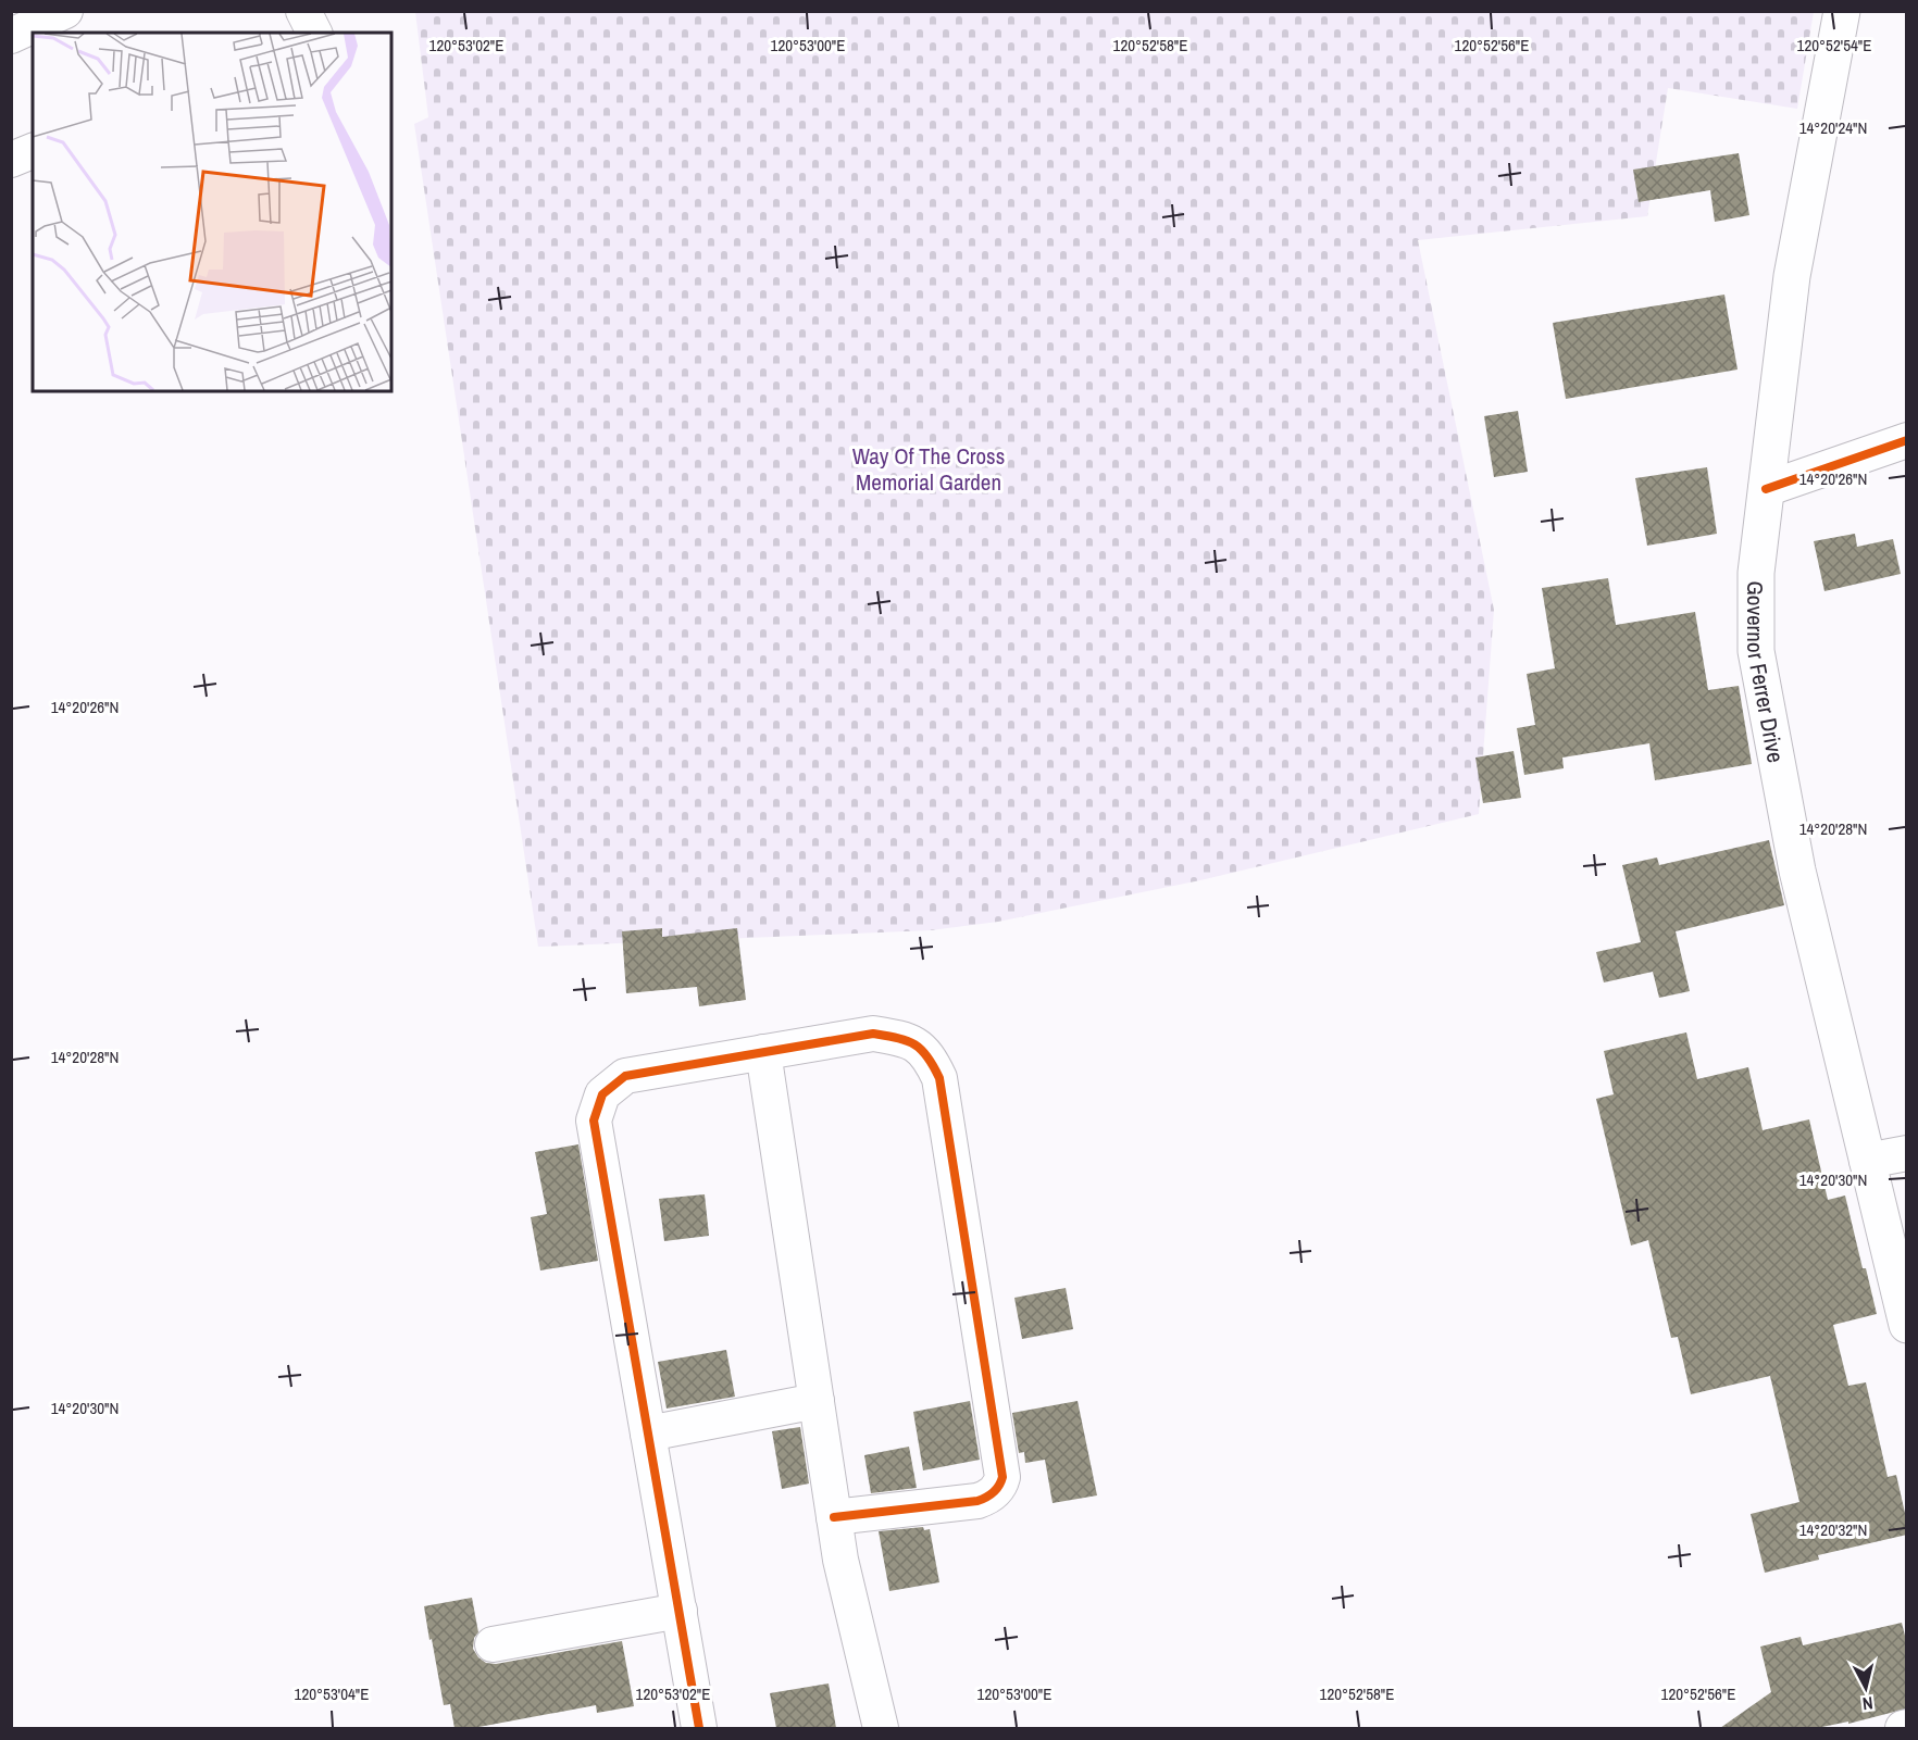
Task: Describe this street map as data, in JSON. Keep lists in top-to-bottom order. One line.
{"streets":{"main road":["Governor Ferrer Drive"]},"parks":["Way Of The Cross Memorial Garden"],"north":"bottom","coordinates":["120°53'02\"E","120°53'00\"E","120°52'58\"E","120°52'56\"E","120°52'54\"E","14°20'24\"N","14°20'26\"N","14°20'28\"N","14°20'30\"N","14°20'32\"N","120°53'04\"E"]}
